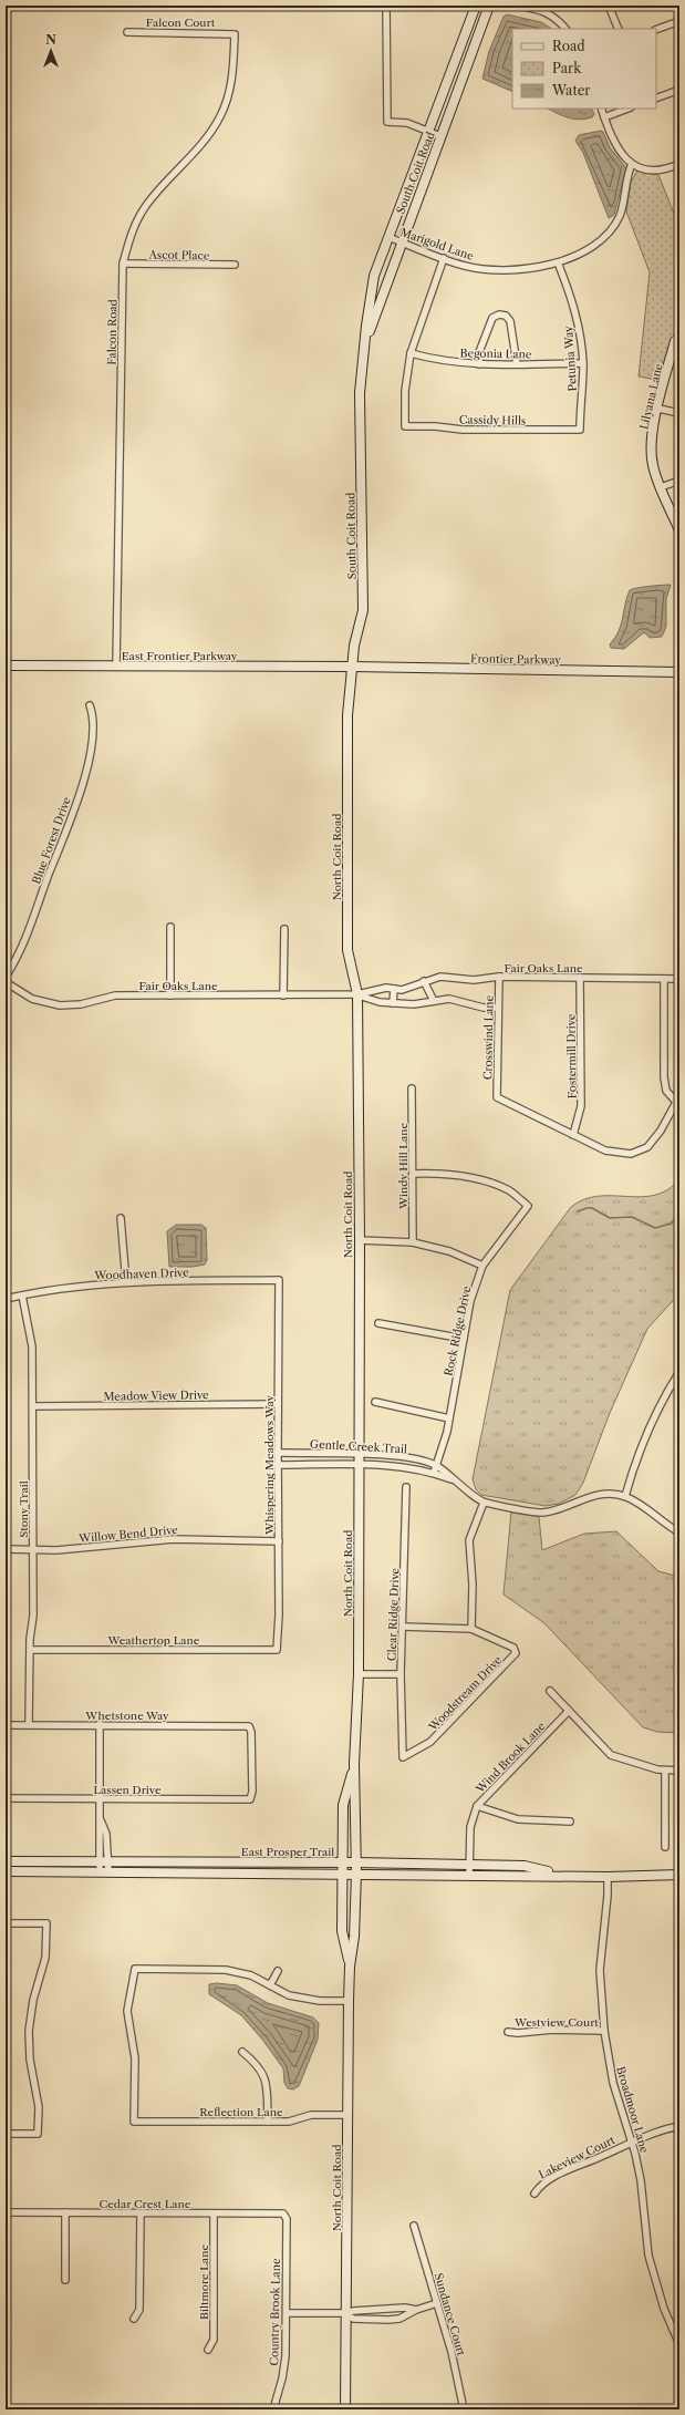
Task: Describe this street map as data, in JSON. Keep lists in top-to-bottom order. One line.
{"streets":{"street":["Falcon Court","South Coit Road","Marigold Lane","Ascot Place","Falcon Road","Begonia Lane","Petunia Way","Lilyana Lane","Cassidy Hills","East Frontier Parkway","Frontier Parkway","Blue Forest Drive","North Coit Road","Fair Oaks Lane","Crosswind Lane","Fostermill Drive","Windy Hill Lane","Woodhaven Drive","Rock Ridge Drive","Meadow View Drive","Gentle Creek Trail","Whispering Meadows Way","Stony Trail","Willow Bend Drive","Clear Ridge Drive","Weathertop Lane","Woodstream Drive","Whetstone Way","Wind Brook Lane","Lassen Drive","East Prosper Trail","Westview Court","Broadmoor Lane","Reflection Lane","Lakeview Court","Cedar Crest Lane","Biltmore Lane","Country Brook Lane","Sundance Court"]},"crossings":[["Falcon Court","Falcon Road"],["South Coit Road","Marigold Lane"],["South Coit Road","East Frontier Parkway"],["South Coit Road","Frontier Parkway"],["South Coit Road","North Coit Road"],["Marigold Lane","Petunia Way"],["Ascot Place","Falcon Road"],["Falcon Road","East Frontier Parkway"],["Begonia Lane","Petunia Way"],["Begonia Lane","Cassidy Hills"],["Petunia Way","Cassidy Hills"],["East Frontier Parkway","Frontier Parkway"],["East Frontier Parkway","North Coit Road"],["Frontier Parkway","North Coit Road"],["North Coit Road","Fair Oaks Lane"],["North Coit Road","Gentle Creek Trail"],["North Coit Road","Clear Ridge Drive"],["North Coit Road","East Prosper Trail"],["North Coit Road","Reflection Lane"],["Fair Oaks Lane","Crosswind Lane"],["Fair Oaks Lane","Fostermill Drive"],["Crosswind Lane","Fostermill Drive"],["Windy Hill Lane","Rock Ridge Drive"],["Woodhaven Drive","Whispering Meadows Way"],["Woodhaven Drive","Stony Trail"],["Rock Ridge Drive","Gentle Creek Trail"],["Meadow View Drive","Whispering Meadows Way"],["Meadow View Drive","Stony Trail"],["Gentle Creek Trail","Whispering Meadows Way"],["Whispering Meadows Way","Willow Bend Drive"],["Whispering Meadows Way","Weathertop Lane"],["Stony Trail","Willow Bend Drive"],["Stony Trail","Weathertop Lane"],["Stony Trail","Whetstone Way"],["Clear Ridge Drive","Woodstream Drive"],["Whetstone Way","Lassen Drive"],["Wind Brook Lane","East Prosper Trail"],["East Prosper Trail","Broadmoor Lane"],["Westview Court","Broadmoor Lane"],["Broadmoor Lane","Lakeview Court"],["Cedar Crest Lane","Biltmore Lane"],["Cedar Crest Lane","Country Brook Lane"]],"legend":["Road","Park","Water"],"north":"top"}
